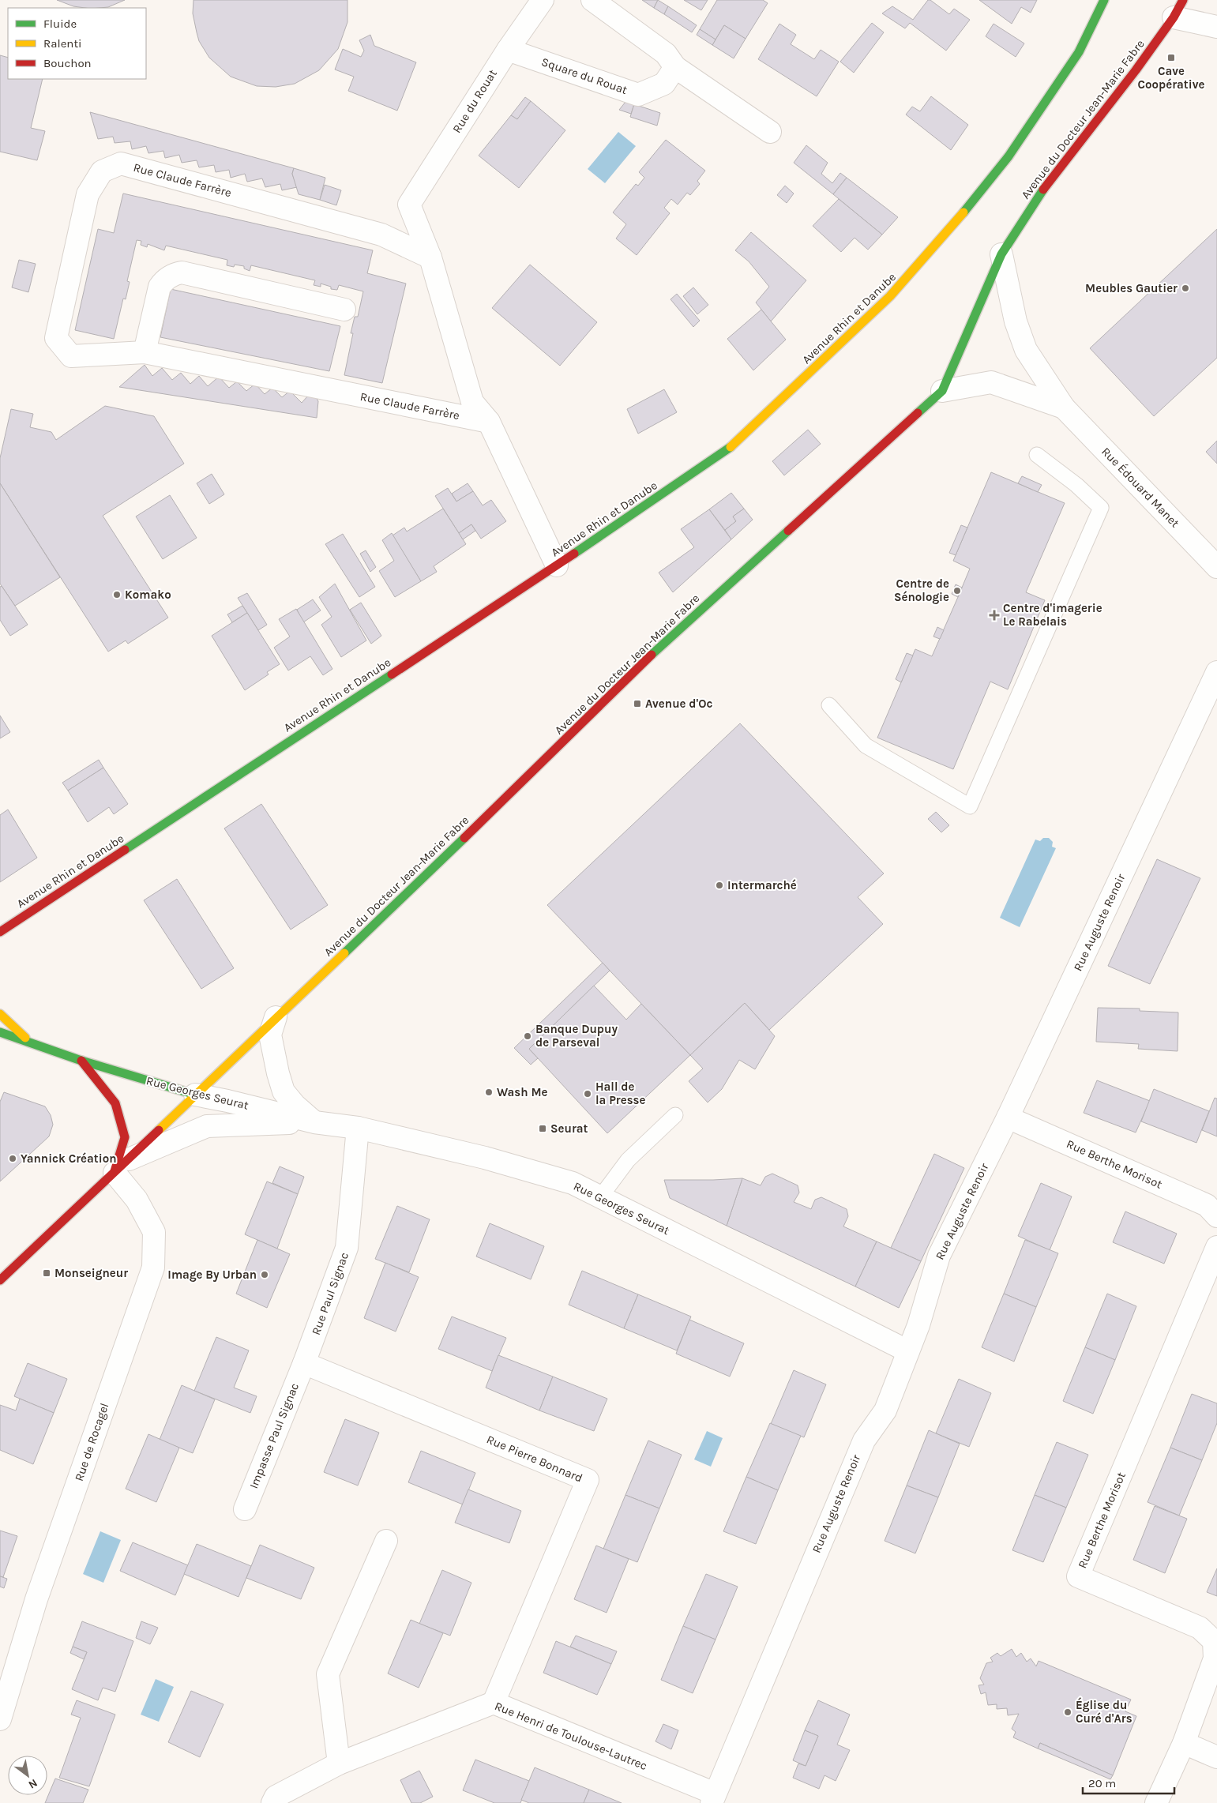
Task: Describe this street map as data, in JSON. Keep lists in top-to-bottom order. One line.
{"streets":{"main road":["Avenue du Docteur Jean-Marie Fabre","Avenue Rhin et Danube","Rue Georges Seurat"],"street":["Square du Rouat","Rue du Rouat","Rue Claude Farrère","Rue Édouard Manet","Rue Auguste Renoir","Rue Berthe Morisot","Rue Paul Signac","Impasse Paul Signac","Rue de Rocagel","Rue Pierre Bonnard","Rue Henri de Toulouse-Lautrec"]},"crossings":[["Square du Rouat","Rue du Rouat"],["Rue du Rouat","Rue Claude Farrère"],["Avenue du Docteur Jean-Marie Fabre","Rue Édouard Manet"],["Avenue du Docteur Jean-Marie Fabre","Rue Georges Seurat"],["Avenue du Docteur Jean-Marie Fabre","Rue de Rocagel"],["Rue Claude Farrère","Avenue Rhin et Danube"],["Rue Auguste Renoir","Rue Georges Seurat"],["Rue Auguste Renoir","Rue Berthe Morisot"],["Rue Auguste Renoir","Rue Henri de Toulouse-Lautrec"],["Rue Georges Seurat","Rue Paul Signac"],["Rue Georges Seurat","Rue de Rocagel"],["Rue Paul Signac","Impasse Paul Signac"],["Rue Paul Signac","Rue Pierre Bonnard"],["Impasse Paul Signac","Rue Pierre Bonnard"],["Rue Pierre Bonnard","Rue Henri de Toulouse-Lautrec"]],"places":{"transit":["Cave Coopérative","Avenue d'Oc","Seurat","Monseigneur"],"other":["Meubles Gautier","Centre de Sénologie","Komako","Intermarché","Banque Dupuy de Parseval","Wash Me","Hall de la Presse","Yannick Création","Image By Urban","Église du Curé d'Ars"],"health":["Centre d'imagerie Le Rabelais"]},"legend":["Fluide","Ralenti","Bouchon"],"scale_bar":"20 m","north":"bottom right"}
